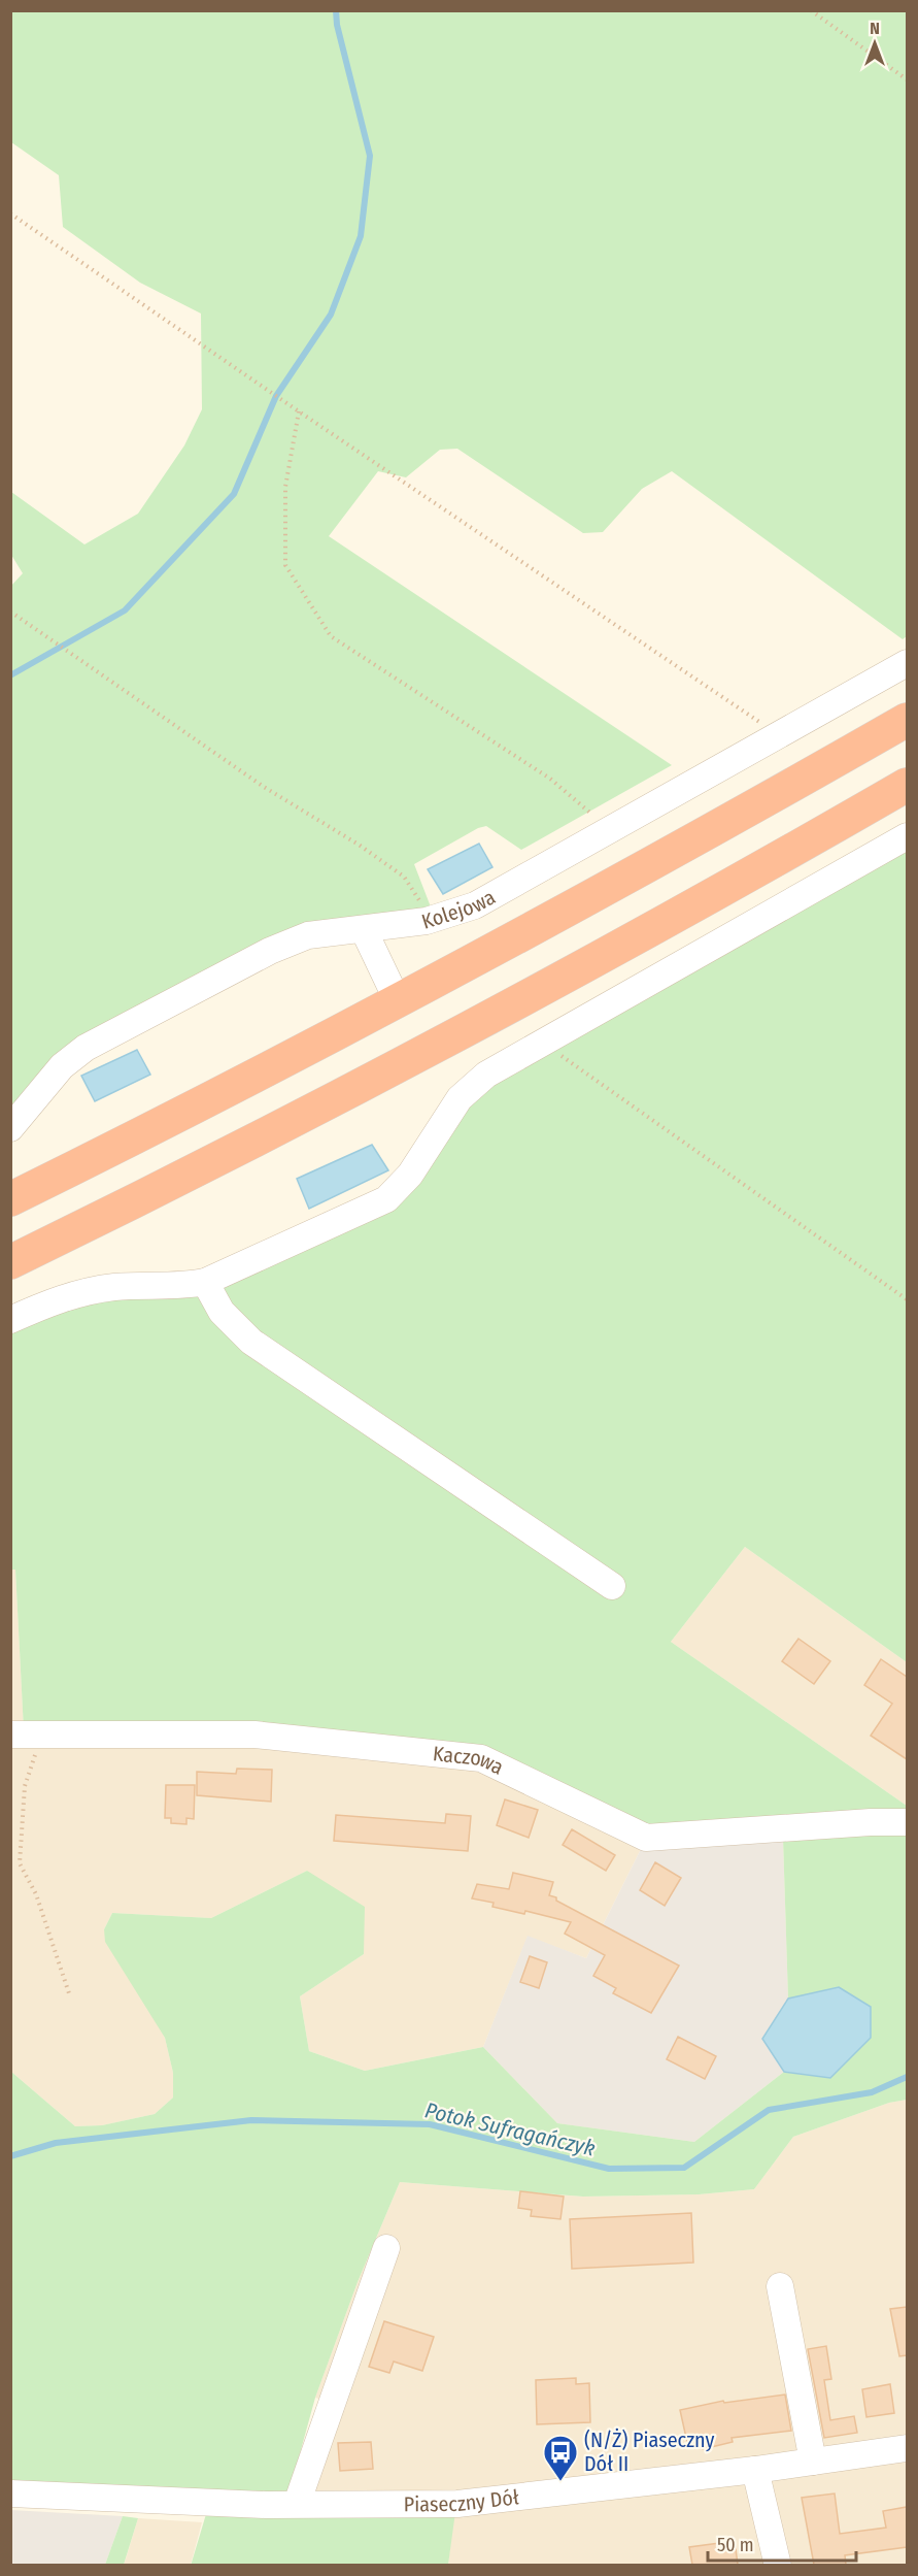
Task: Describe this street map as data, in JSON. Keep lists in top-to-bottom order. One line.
{"streets":{"street":["Kolejowa","Kaczowa","Piaseczny Dół"]},"water":["Potok Sufragańczyk"],"places":{"bus stop":["(N/Ż) Piaseczny Dół II"]},"scale_bar":"50 m","north":"top"}
